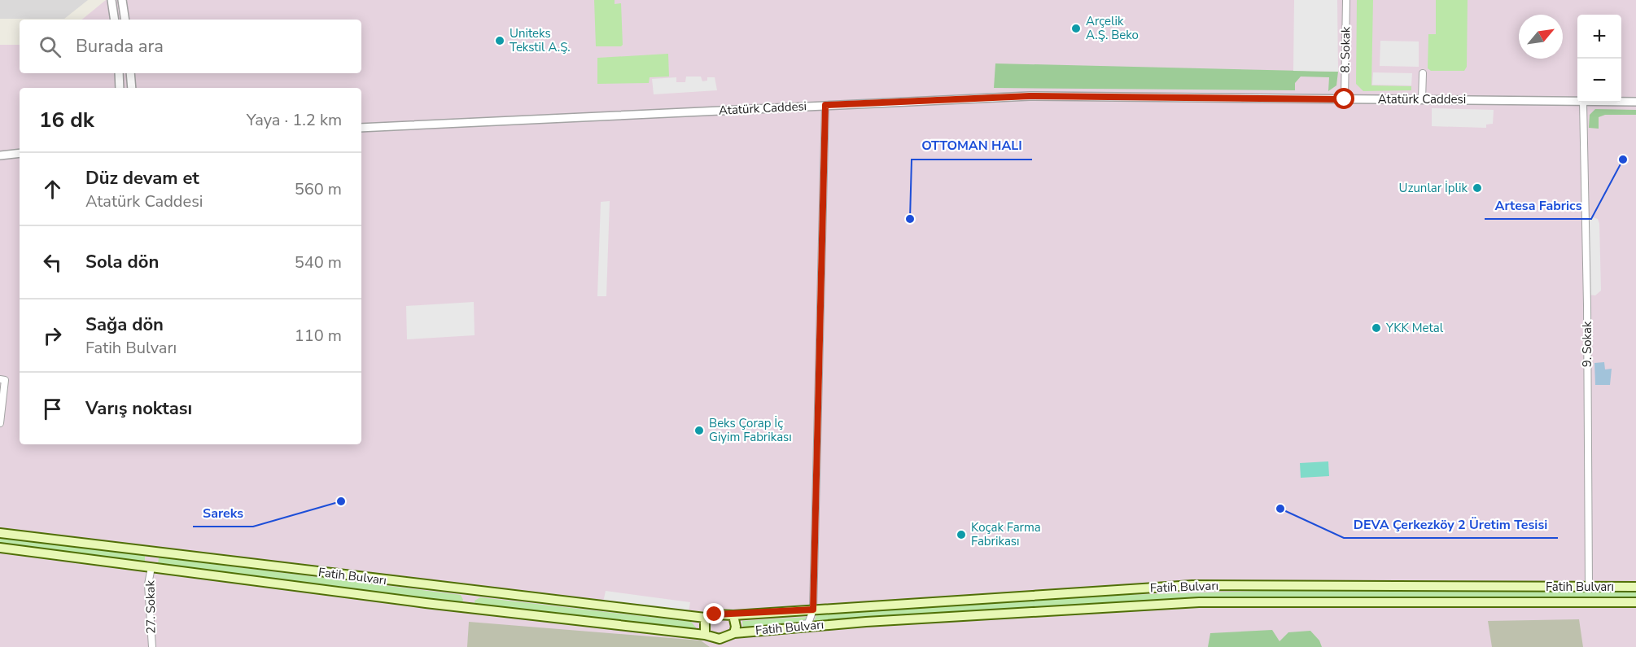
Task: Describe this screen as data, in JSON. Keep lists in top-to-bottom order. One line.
{"streets":{"main road":["Fatih Bulvarı"],"street":["8. Sokak","Atatürk Caddesi","9. Sokak","27. Sokak"]},"crossings":[["8. Sokak","Atatürk Caddesi"],["9. Sokak","Fatih Bulvarı"],["Fatih Bulvarı","27. Sokak"]],"places":["Arçelik A.Ş. Beko","Uniteks Tekstil A.Ş.","Artesa Fabrics","Uzunlar İplik","OTTOMAN HALI","YKK Metal","Beks Çorap İç Giyim Fabrikası","Sareks","DEVA Çerkezköy 2 Üretim Tesisi","Koçak Farma Fabrikası"],"north":"top right","page":{"map_buttons":["+","−"],"search":"Burada ara","heading":["16 dk","Yaya · 1.2 km"],"list":[["Düz devam et","Atatürk Caddesi","560 m"],["Sola dön","540 m"],["Sağa dön","Fatih Bulvarı","110 m"],"Varış noktası"]}}
